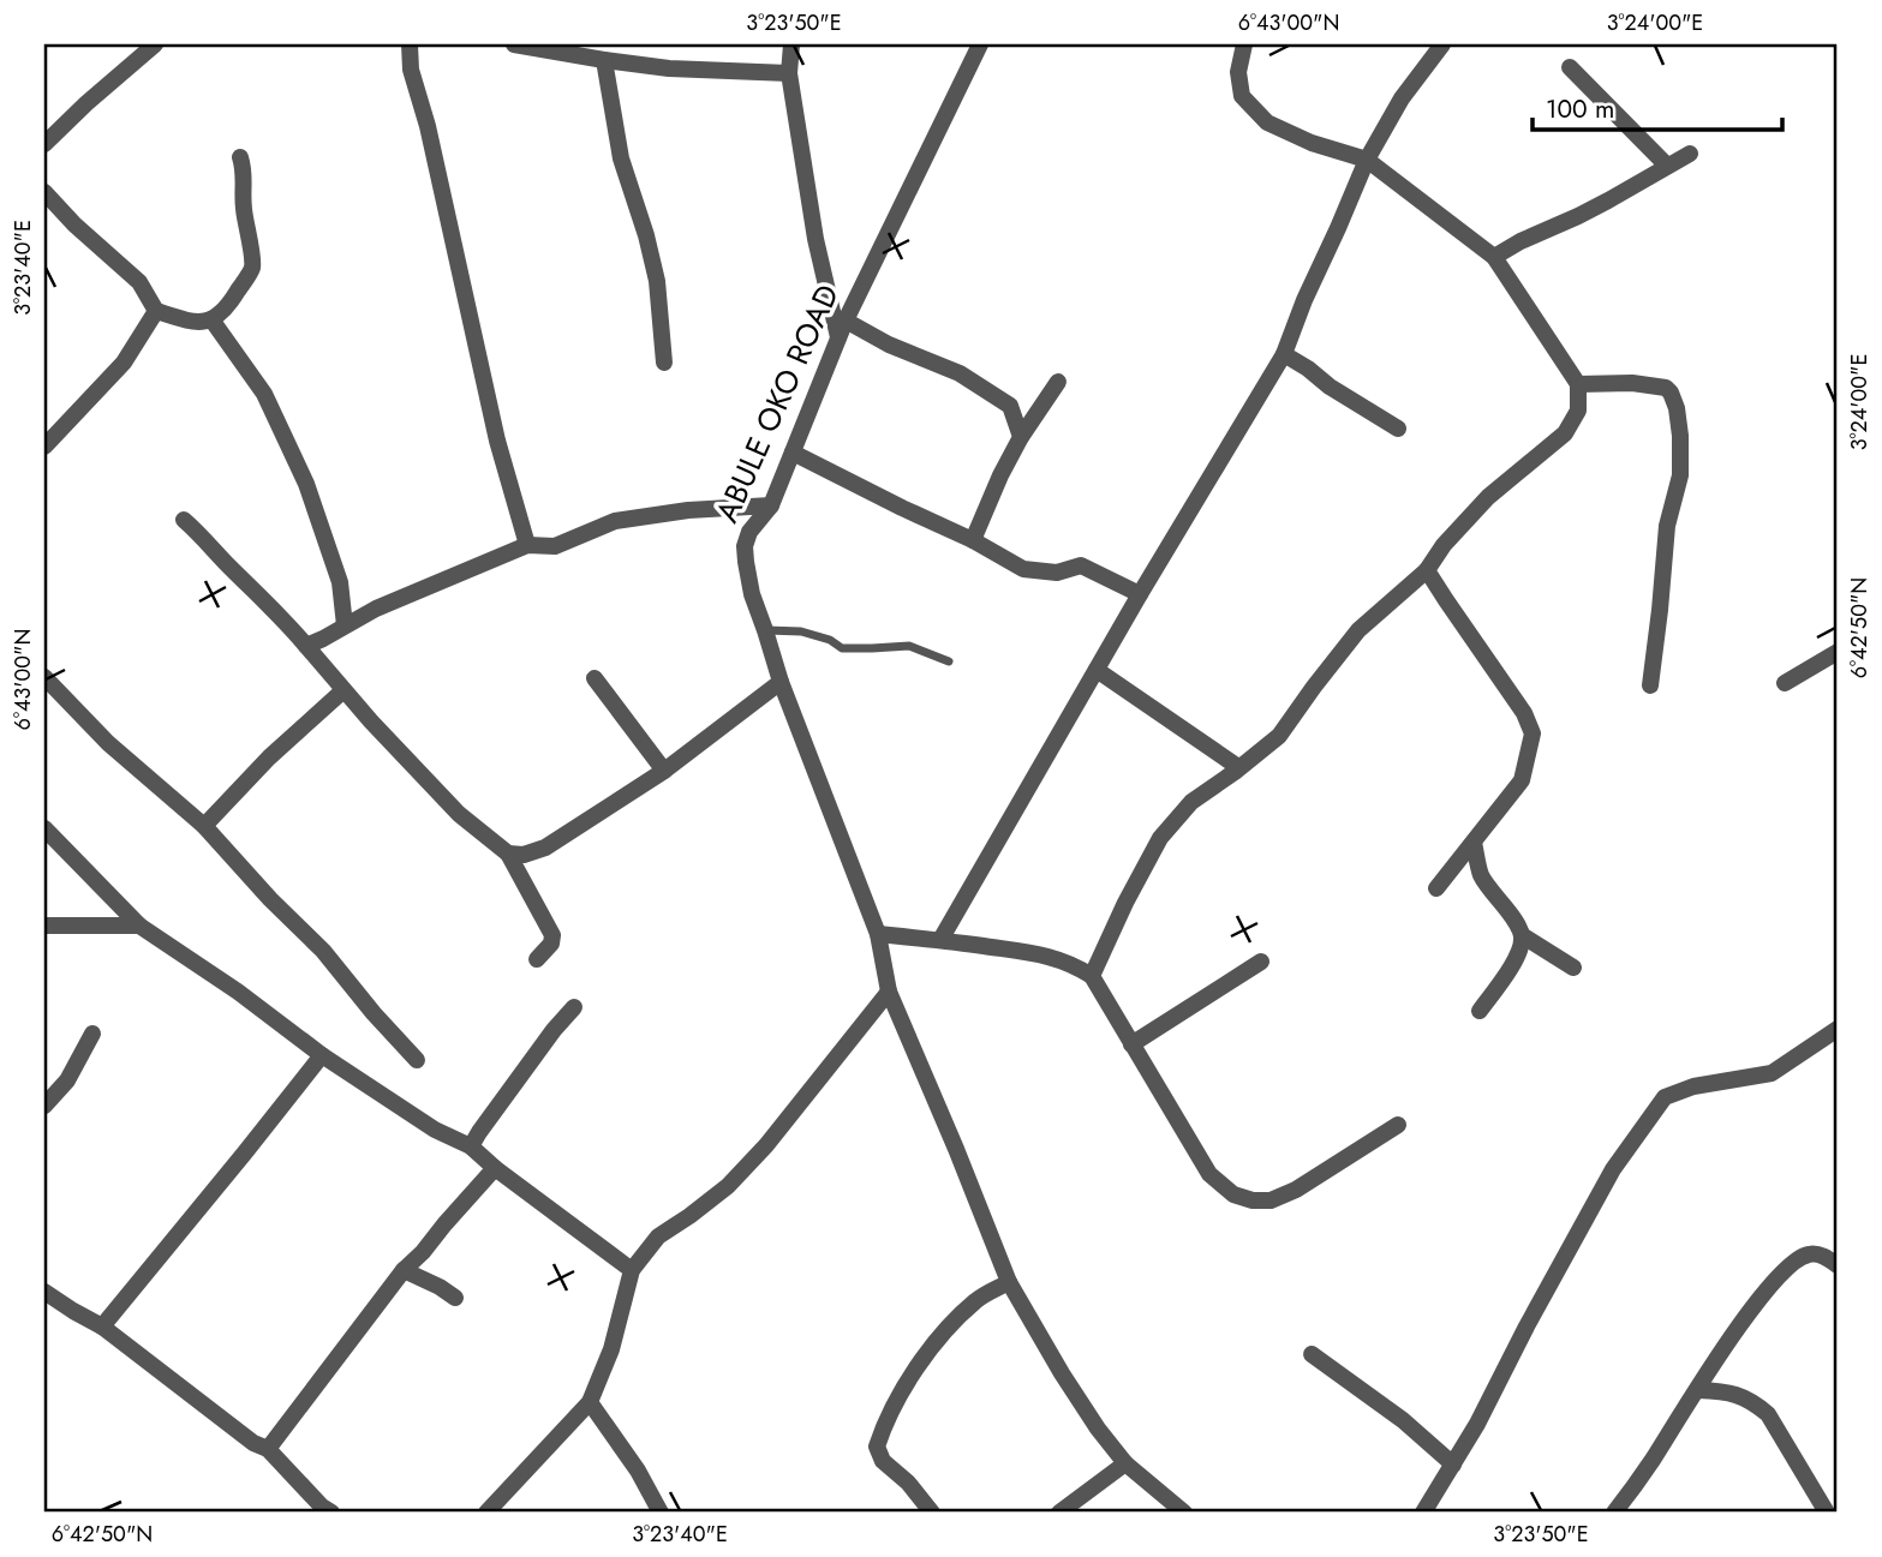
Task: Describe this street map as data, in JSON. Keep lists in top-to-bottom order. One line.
{"streets":{"street":["ABULE OKO ROAD"]},"scale_bar":"100 m","coordinates":["3°23'50\"E","6°43'00\"N","3°24'00\"E","3°23'40\"E","6°42'50\"N"]}
